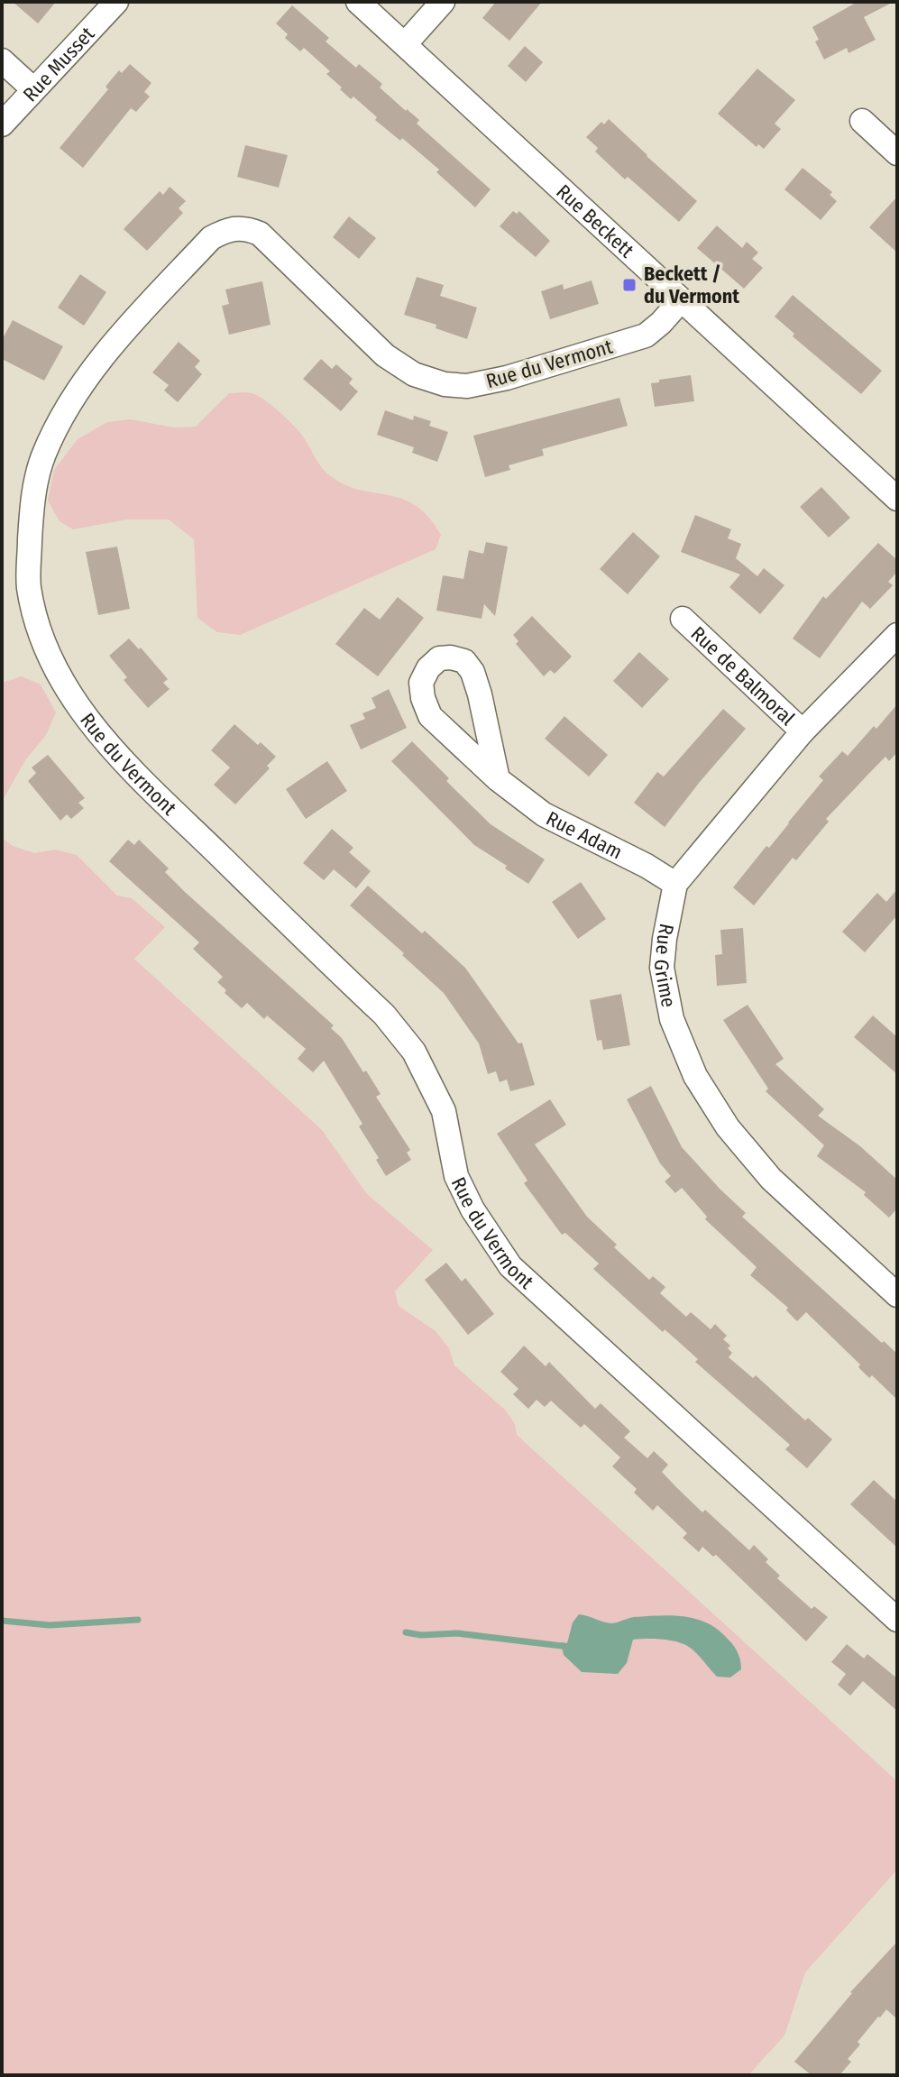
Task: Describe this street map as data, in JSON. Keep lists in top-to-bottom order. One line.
{"streets":{"street":["Rue Musset","Rue Beckett","Rue du Vermont","Rue de Balmoral","Rue Adam","Rue Grime"]},"crossings":[["Rue Beckett","Rue du Vermont"],["Rue de Balmoral","Rue Grime"],["Rue Adam","Rue Grime"]],"places":{"transit":["Beckett / du Vermont"]}}
